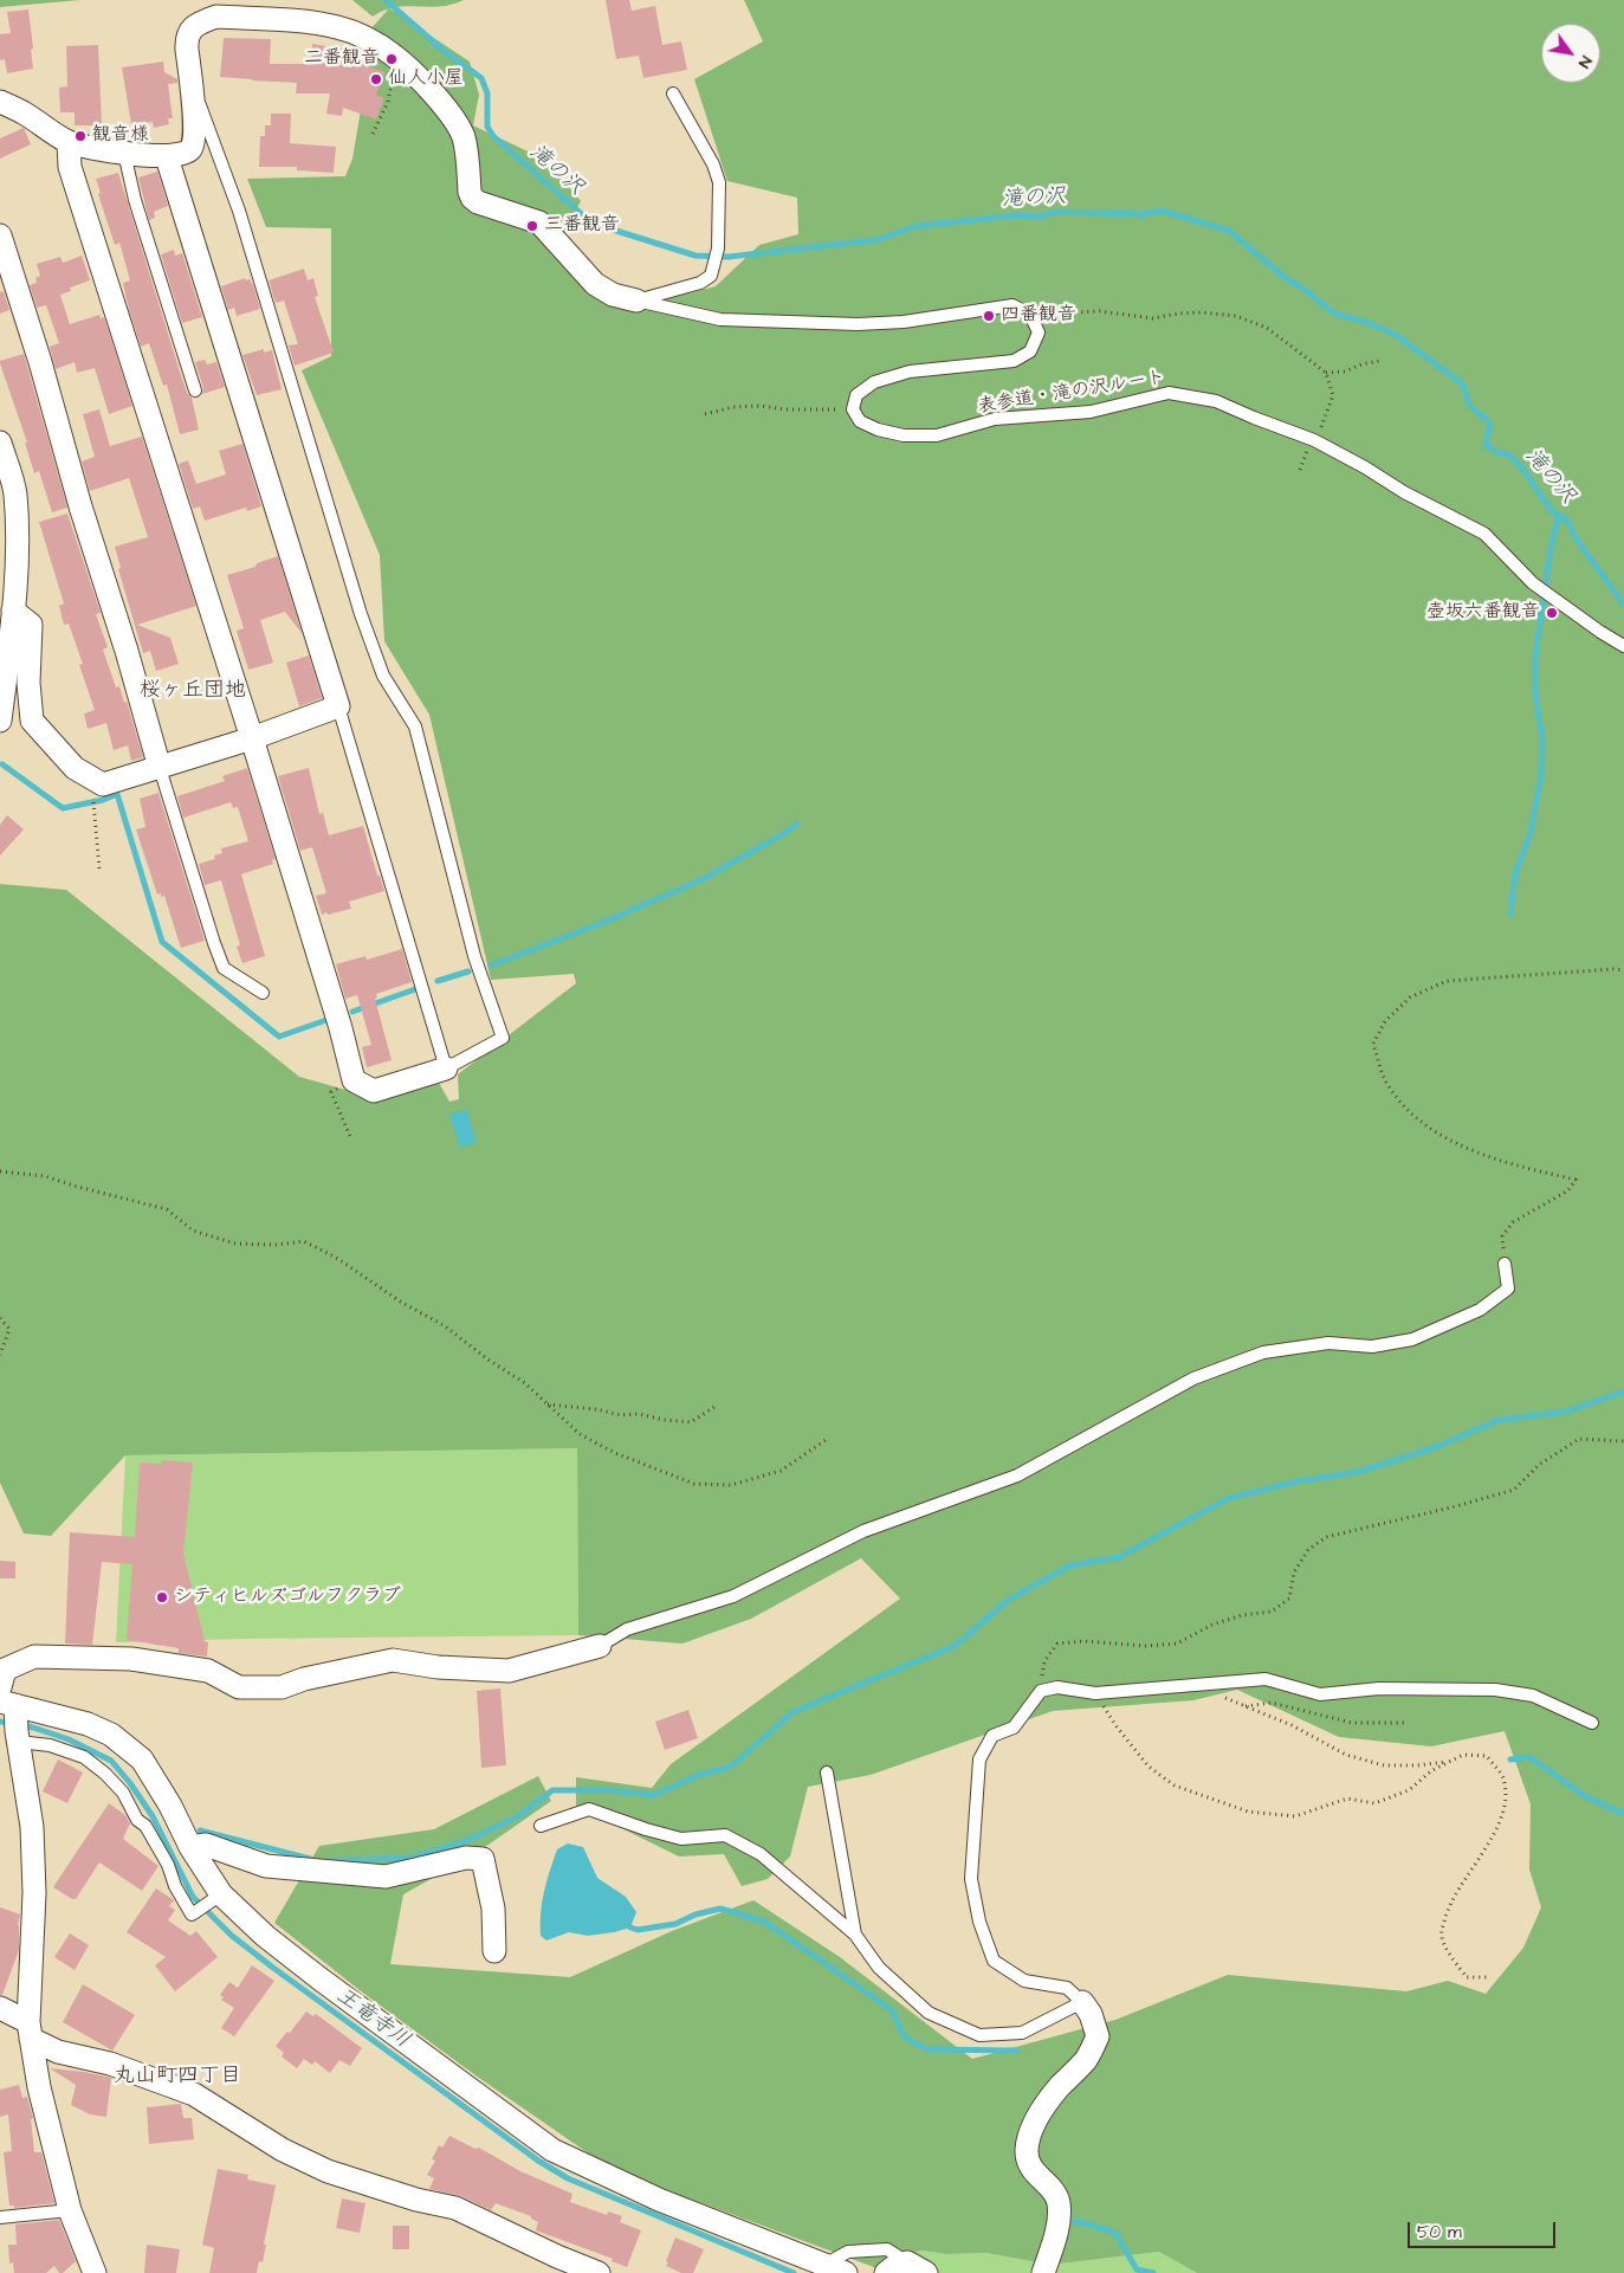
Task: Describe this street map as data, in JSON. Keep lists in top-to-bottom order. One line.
{"streets":{"lane":["表参道・滝の沢ルート"]},"districts":["桜ヶ丘団地","丸山町四丁目"],"water":["滝の沢","王竜寺川"],"places":["二番観音","仙人小屋","観音様","三番観音","四番観音","壺坂六番観音","シティヒルズゴルフクラブ"],"scale_bar":"50 m","north":"bottom right"}
